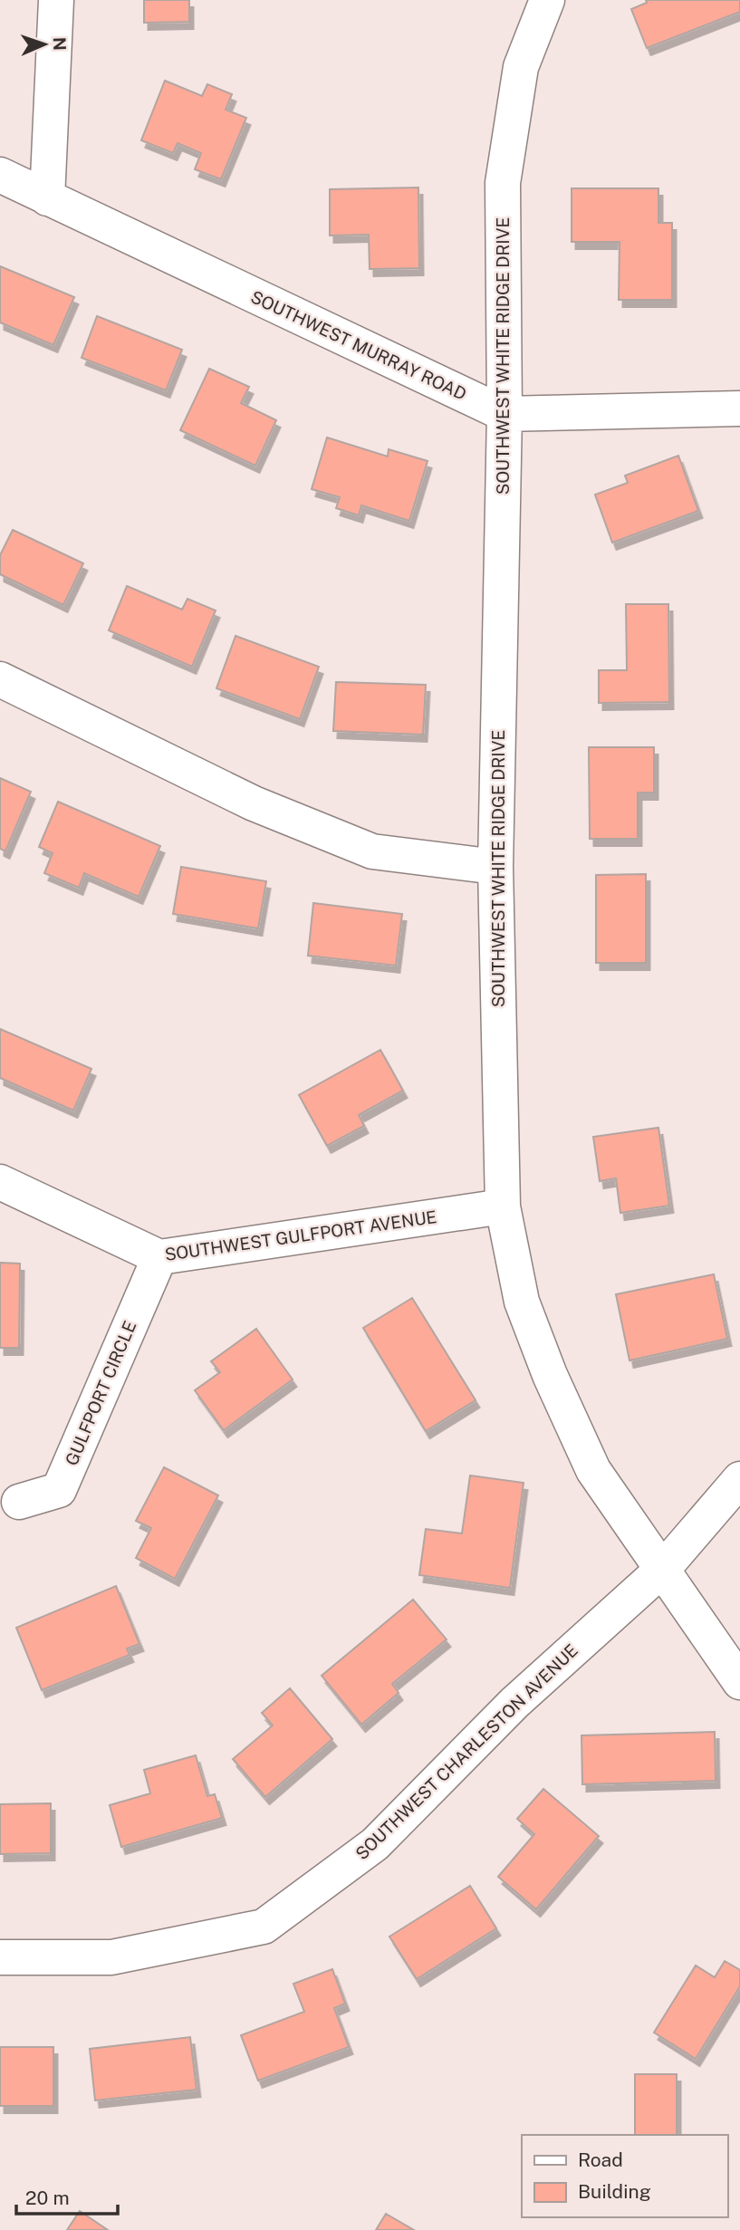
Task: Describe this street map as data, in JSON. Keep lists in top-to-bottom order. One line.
{"streets":{"street":["SOUTHWEST MURRAY ROAD","SOUTHWEST WHITE RIDGE DRIVE","SOUTHWEST GULFPORT AVENUE","GULFPORT CIRCLE","SOUTHWEST CHARLESTON AVENUE"]},"crossings":[["SOUTHWEST MURRAY ROAD","SOUTHWEST WHITE RIDGE DRIVE"],["SOUTHWEST WHITE RIDGE DRIVE","SOUTHWEST GULFPORT AVENUE"],["SOUTHWEST WHITE RIDGE DRIVE","SOUTHWEST CHARLESTON AVENUE"],["SOUTHWEST GULFPORT AVENUE","GULFPORT CIRCLE"]],"legend":["Road","Building"],"scale_bar":"20 m","north":"right"}
